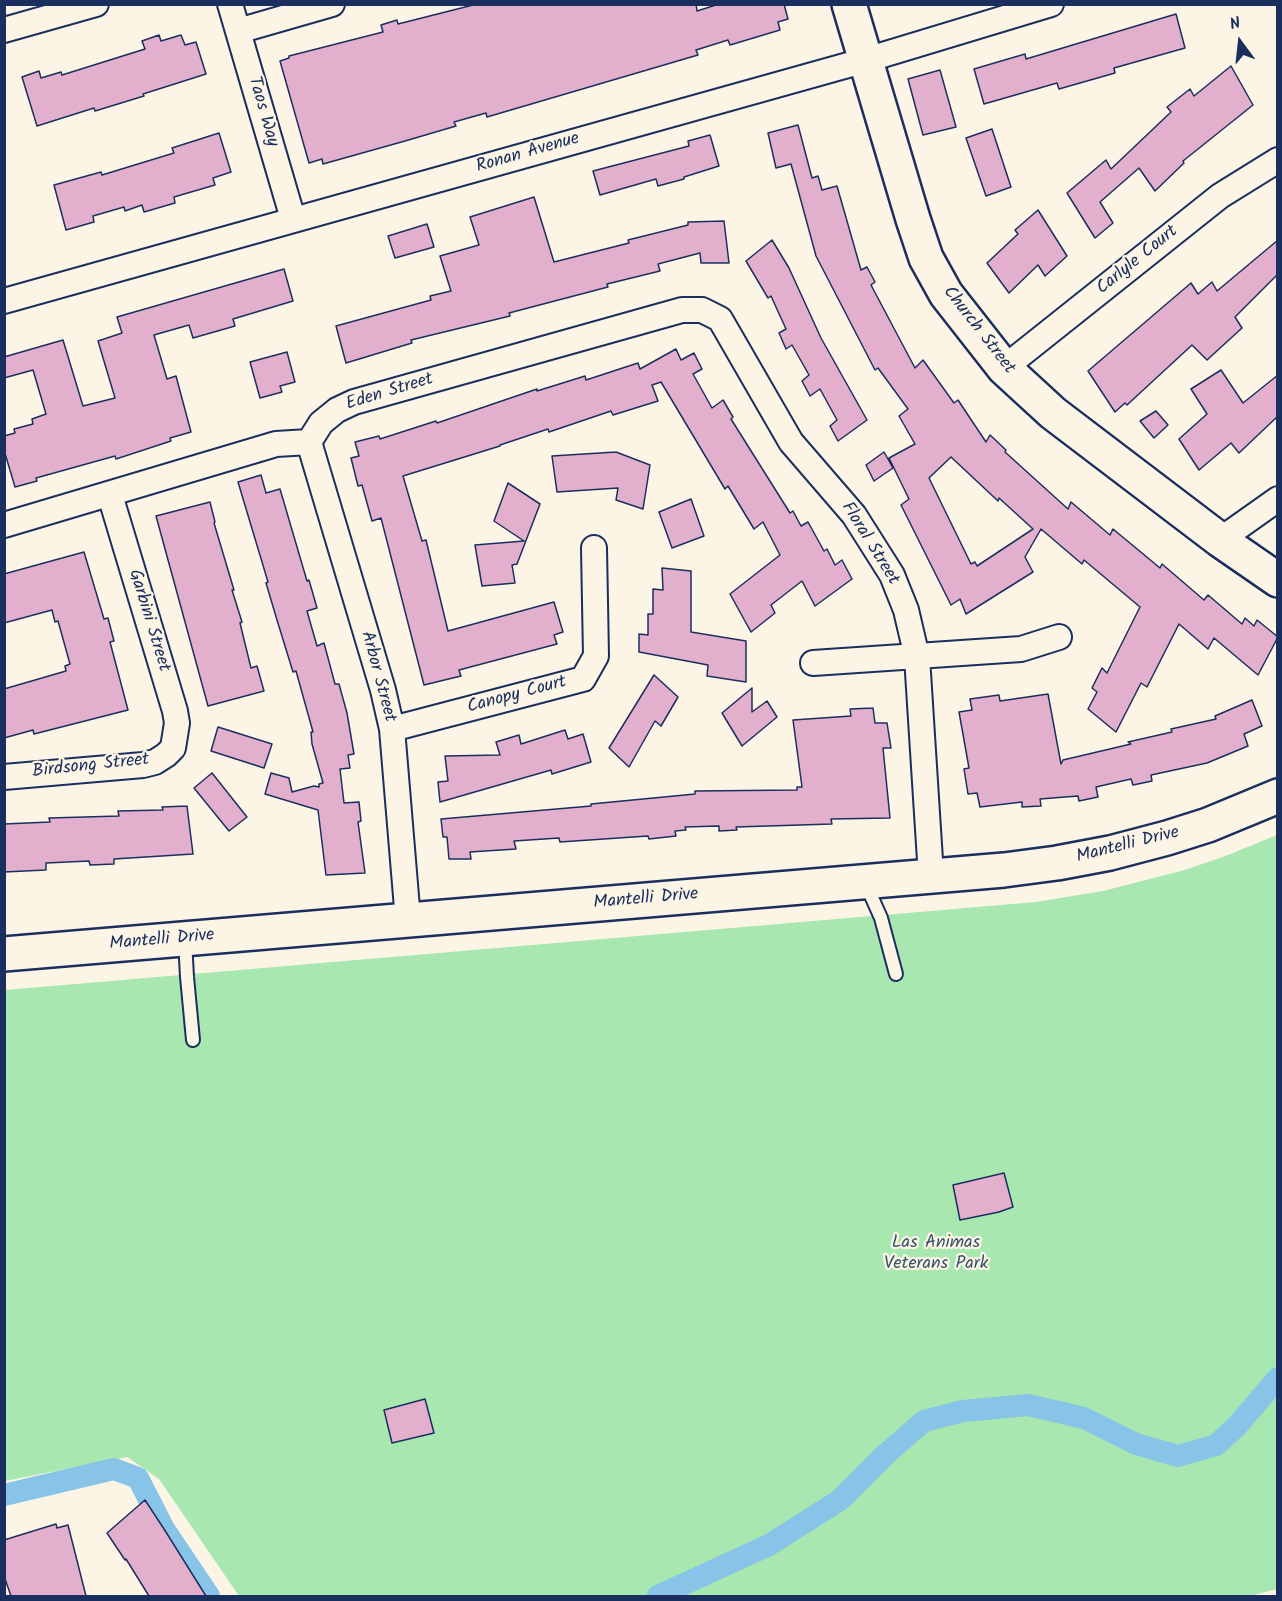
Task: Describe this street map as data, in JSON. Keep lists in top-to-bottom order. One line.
{"streets":{"street":["Taos Way","Ronan Avenue","Carlyle Court","Church Street","Eden Street","Floral Street","Garbini Street","Arbor Street","Canopy Court","Birdsong Street","Mantelli Drive"]},"crossings":[["Taos Way","Ronan Avenue"],["Ronan Avenue","Church Street"],["Carlyle Court","Church Street"],["Eden Street","Floral Street"],["Eden Street","Arbor Street"],["Floral Street","Mantelli Drive"],["Garbini Street","Birdsong Street"],["Arbor Street","Canopy Court"],["Arbor Street","Mantelli Drive"]],"parks":["Las Animas Veterans Park"],"north":"top"}
